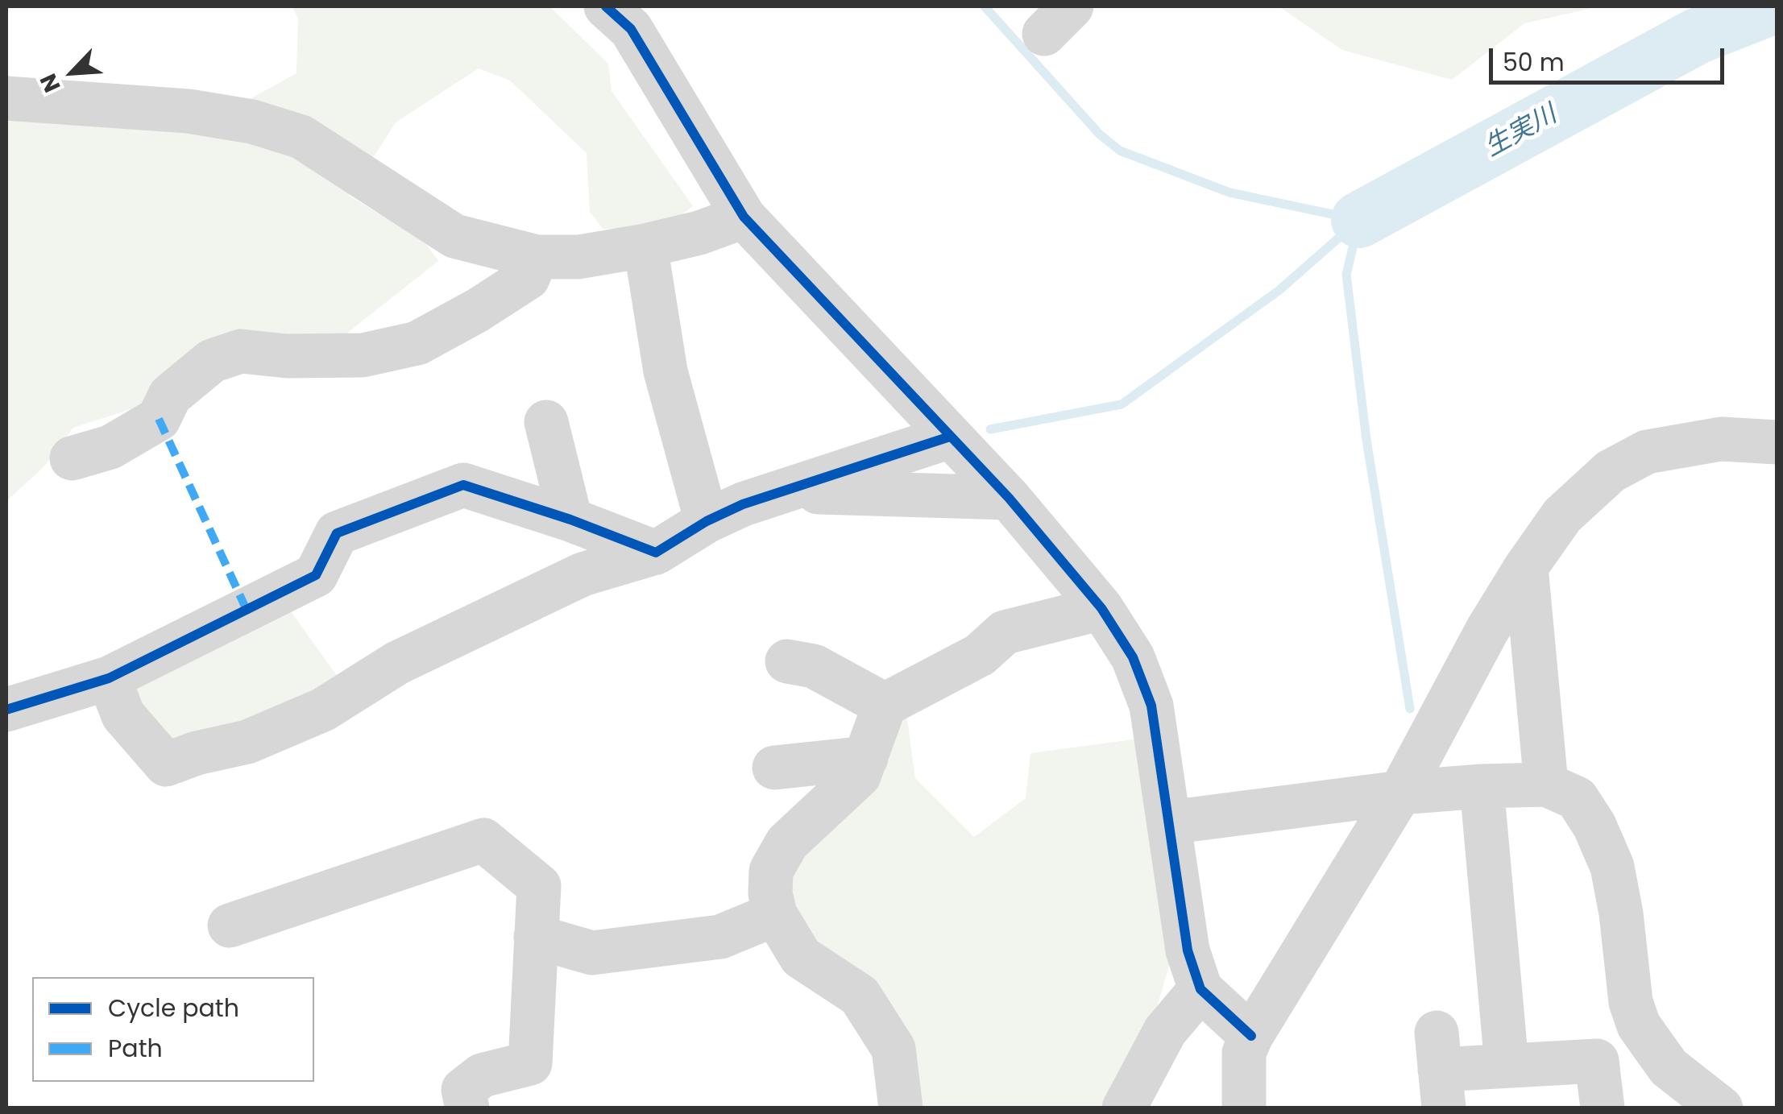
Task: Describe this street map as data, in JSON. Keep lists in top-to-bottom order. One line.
{"water":["生実川"],"legend":["Cycle path","Path"],"scale_bar":"50 m","north":"bottom left"}
